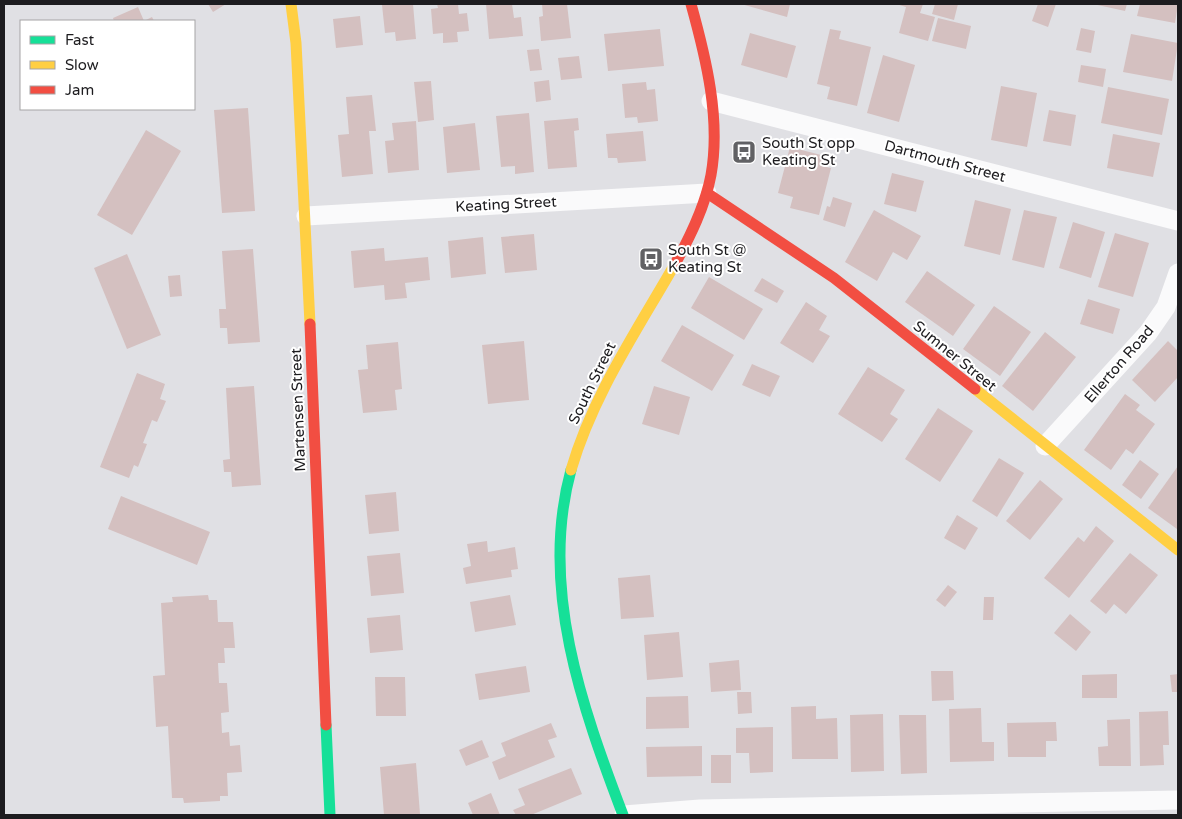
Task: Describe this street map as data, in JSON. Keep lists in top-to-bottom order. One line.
{"streets":{"street":["Dartmouth Street","Keating Street","Sumner Street","Ellerton Road","South Street","Martensen Street"]},"crossings":[["Dartmouth Street","South Street"],["Keating Street","Sumner Street"],["Keating Street","South Street"],["Keating Street","Martensen Street"],["Sumner Street","Ellerton Road"],["Sumner Street","South Street"]],"places":{"bus stop":["South St opp Keating St","South St @ Keating St"]},"legend":["Fast","Slow","Jam"]}
